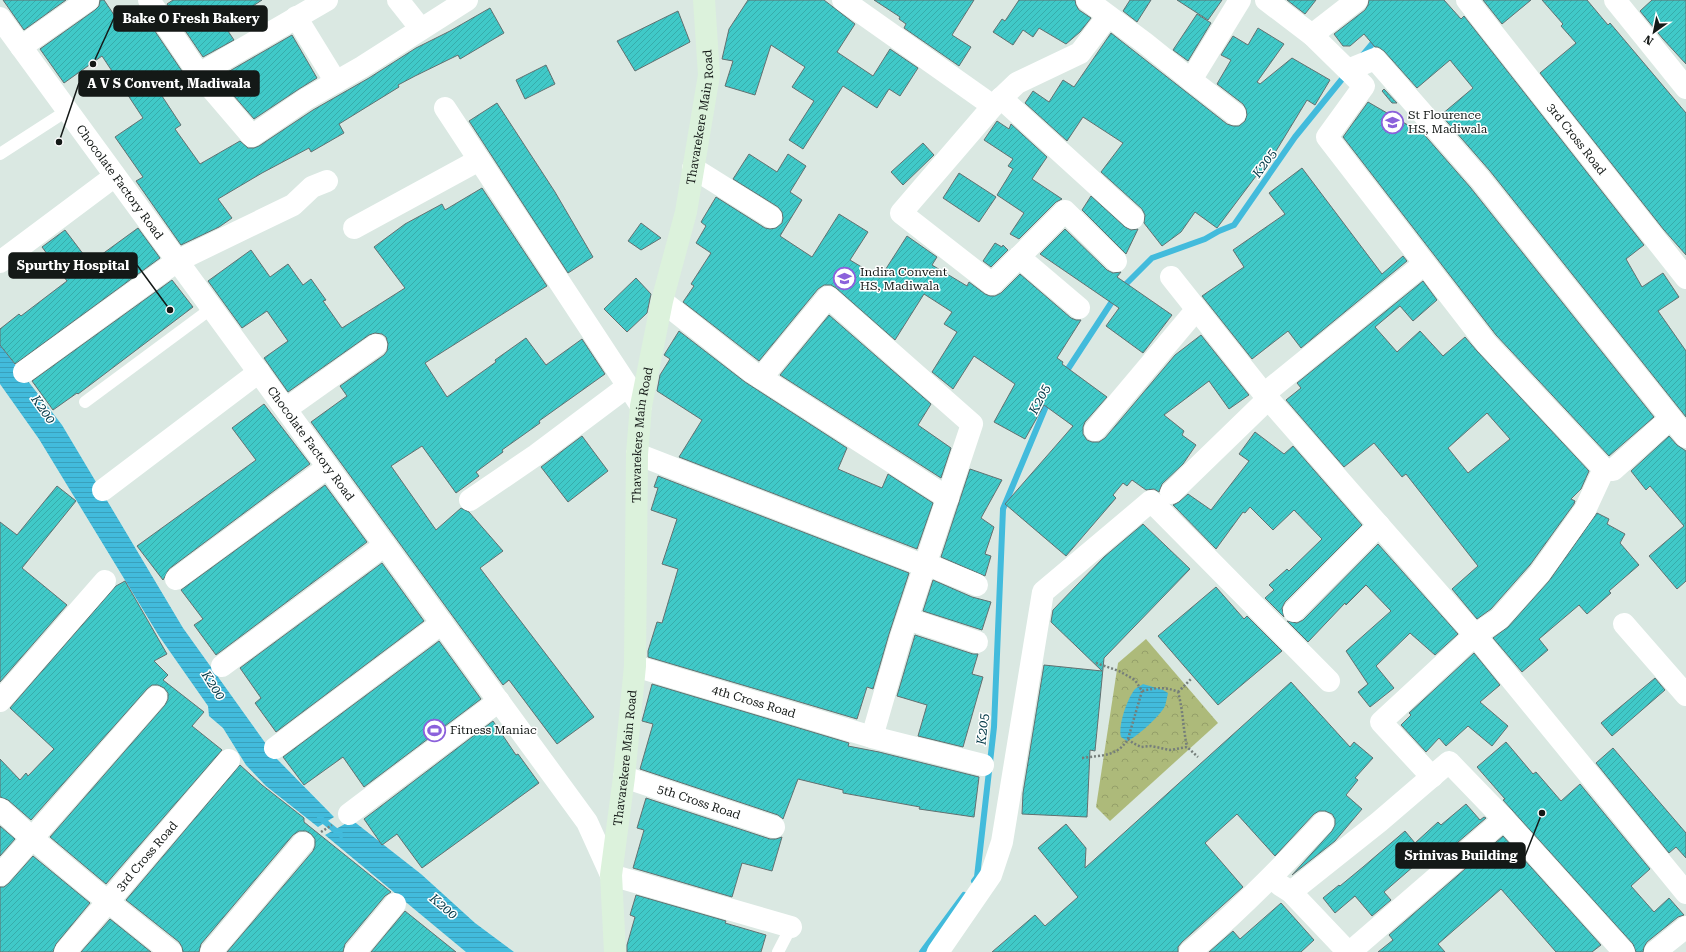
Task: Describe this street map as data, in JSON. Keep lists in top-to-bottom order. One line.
{"streets":{"main road":["Thavarekere Main Road"],"street":["3rd Cross Road","Chocolate Factory Road","4th Cross Road","5th Cross Road"]},"crossings":[["Thavarekere Main Road","Chocolate Factory Road"],["Thavarekere Main Road","4th Cross Road"],["Thavarekere Main Road","5th Cross Road"]],"water":["K205","K200"],"places":{"other":["Bake O Fresh Bakery","A V S Convent, Madiwala","Spurthy Hospital","Srinivas Building"],"school or university":["St Flourence HS, Madiwala","Indira Convent HS, Madiwala"],"sports":["Fitness Maniac"]},"north":"bottom left"}
